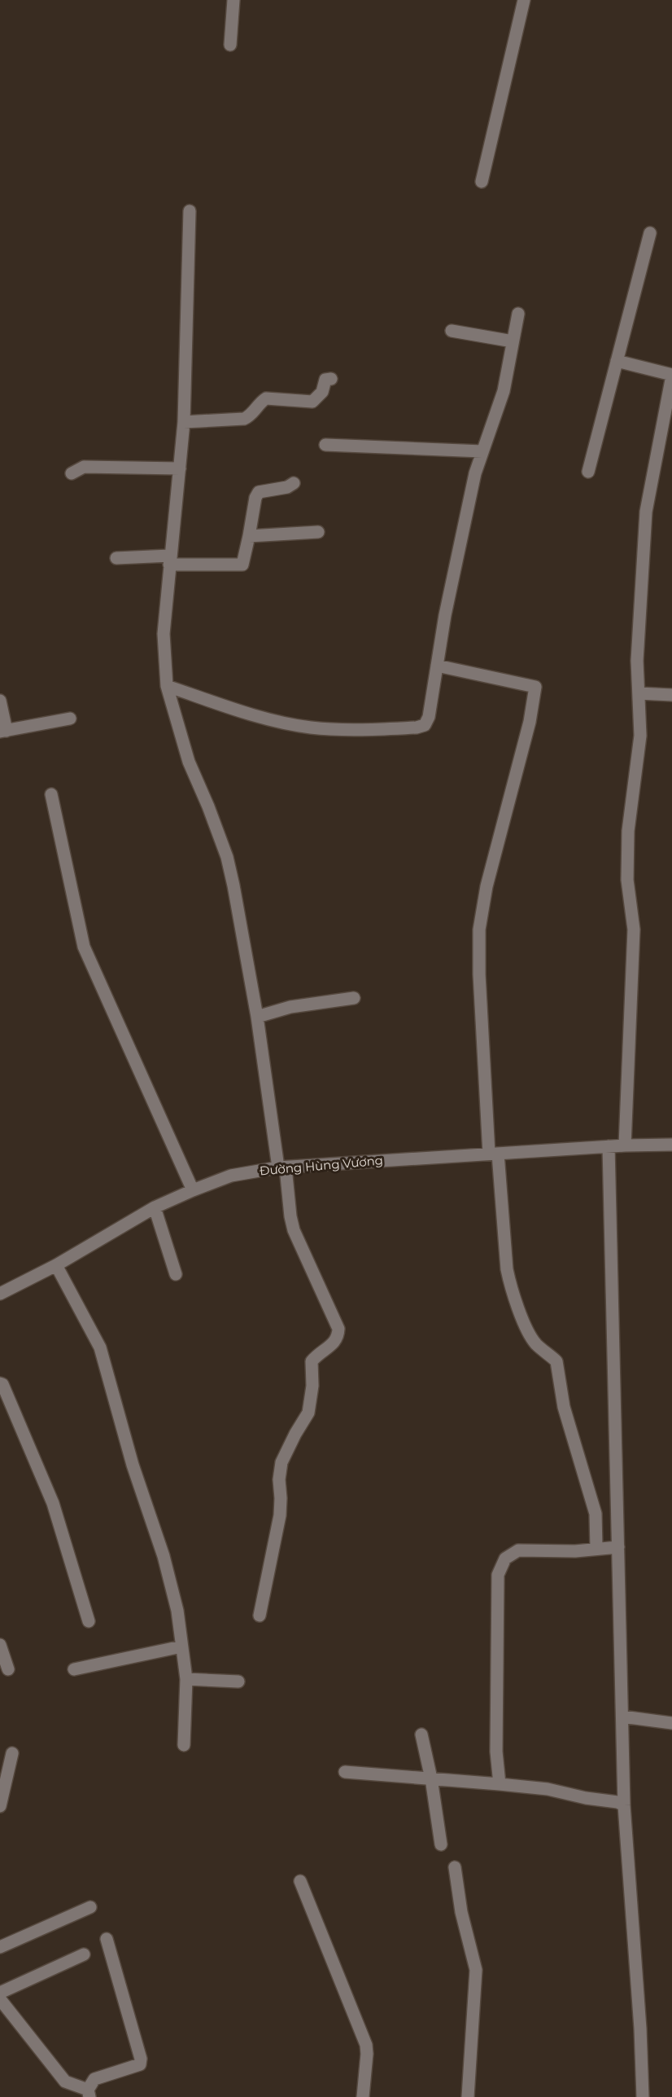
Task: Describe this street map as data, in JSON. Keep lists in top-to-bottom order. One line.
{"streets":{"street":["Đường Hùng Vương"]}}
